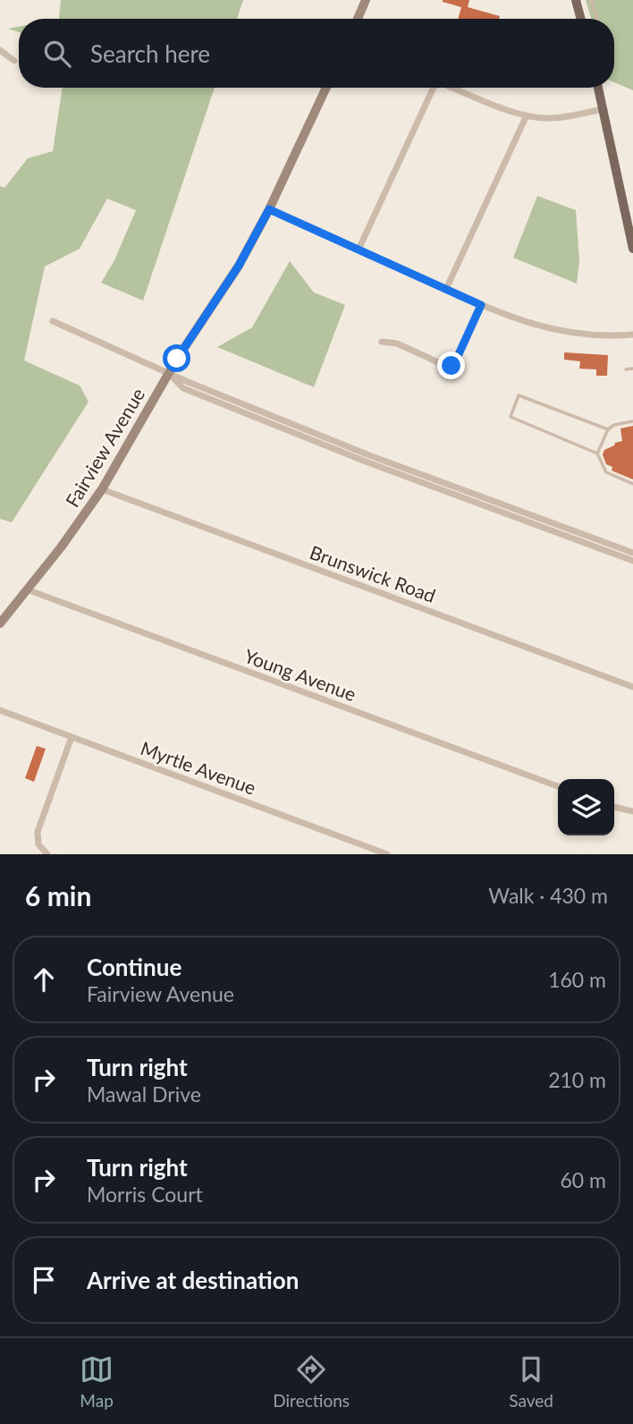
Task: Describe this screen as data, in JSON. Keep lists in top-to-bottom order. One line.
{"streets":{"main road":["Fairview Avenue"],"street":["Brunswick Road","Young Avenue","Myrtle Avenue"]},"crossings":[["Fairview Avenue","Brunswick Road"],["Fairview Avenue","Young Avenue"]],"page":{"search":"Search here","heading":["6 min","Walk · 430 m"],"list":[["Continue","Fairview Avenue","160 m"],["Turn right","Mawal Drive","210 m"],["Turn right","Morris Court","60 m"],"Arrive at destination"],"nav":["Map","Directions","Saved"]}}
